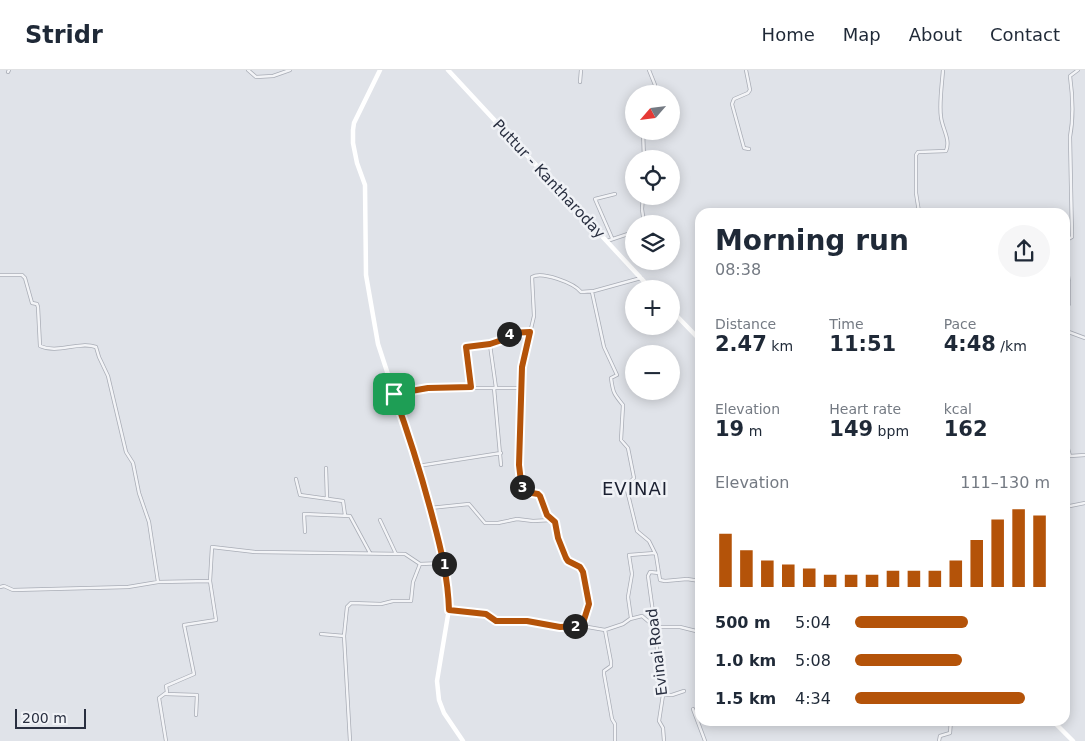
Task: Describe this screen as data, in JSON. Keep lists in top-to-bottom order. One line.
{"streets":{"street":["Puttur - Kantharoday","Evinai Road"]},"districts":["EVINAI"],"scale_bar":"200 m","north":"bottom left","page":{"header":"Stridr","nav":["Home","Map","About","Contact"],"map_buttons":["+","−"],"heading":["Morning run","08:38"],"stats":[["Distance","2.47 km"],["Time","11:51"],["Pace","4:48 /km"],["Elevation","19 m"],["Heart rate","149 bpm"],["kcal","162"]],"pins":["4","3","1","2"],"chart":["Elevation","111–130 m"],"list":[{"name":"500 m","note":"5:04"},{"name":"1.0 km","note":"5:08"},{"name":"1.5 km","note":"4:34"}],"scale":"200 m"}}
